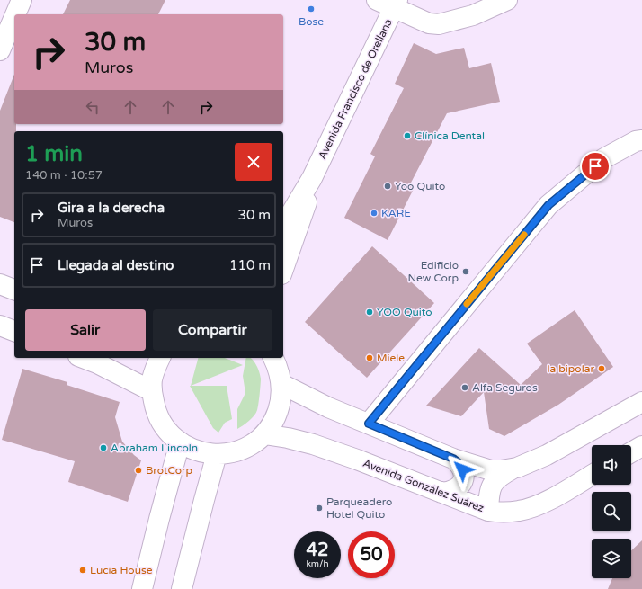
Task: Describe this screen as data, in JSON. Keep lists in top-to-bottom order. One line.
{"streets":{"main road":["Avenida Francisco de Orellana","Avenida González Suárez"]},"places":["Bose","Clínica Dental","Yoo Quito","KARE","Edificio New Corp","YOO Quito","Miele","la bipolar","Alfa Seguros","Abraham Lincoln","BrotCorp","Parqueadero Hotel Quito","Lucia House"],"page":{"turn":["30 m","Muros"],"heading":["1 min","140 m · 10:57"],"list":[{"name":"Gira a la derecha","note":"Muros","value":"30 m"},{"name":"Llegada al destino","value":"110 m"}],"buttons":["Salir","Compartir"],"speed":"42 km/h","limit":"50"}}
